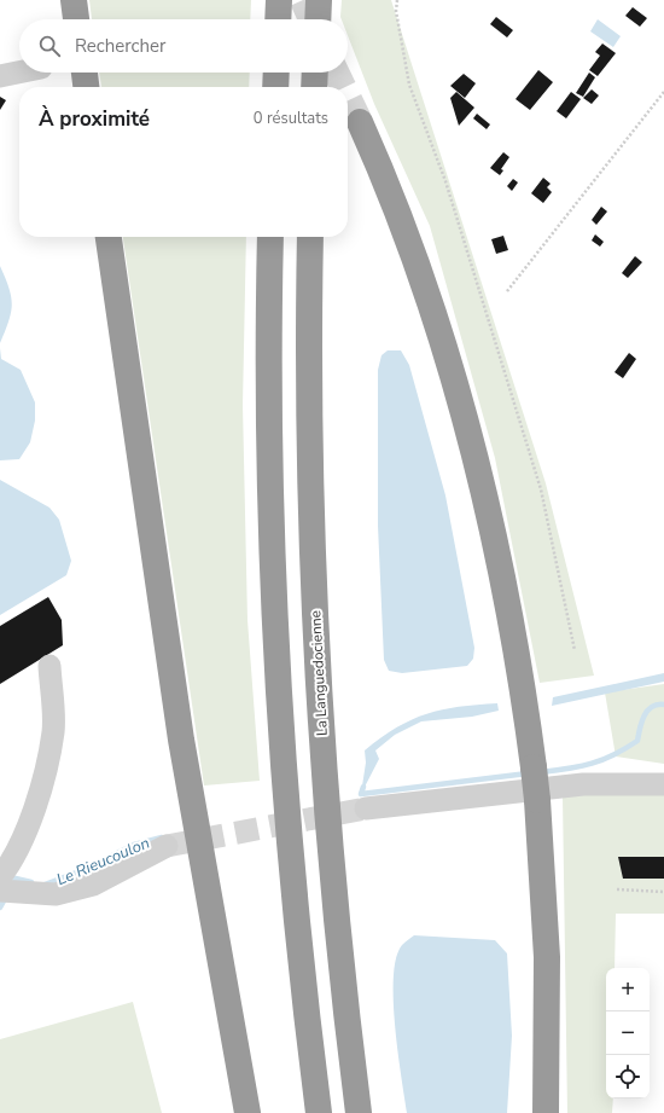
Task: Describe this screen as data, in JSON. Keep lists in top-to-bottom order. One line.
{"streets":{"highway":["La Languedocienne"]},"water":["Le Rieucoulon"],"page":{"search":"Rechercher","heading":["À proximité","0 résultats"],"map_buttons":["+","−"]}}
